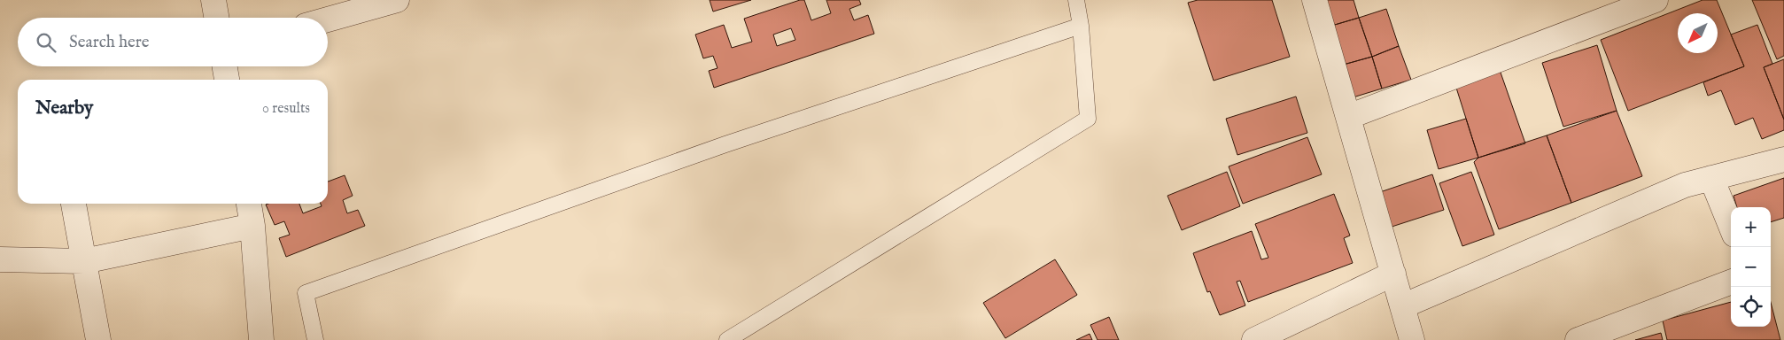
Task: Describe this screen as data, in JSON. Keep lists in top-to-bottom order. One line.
{"north":"bottom left","page":{"search":"Search here","heading":["Nearby","0 results"],"map_buttons":["+","−"]}}
